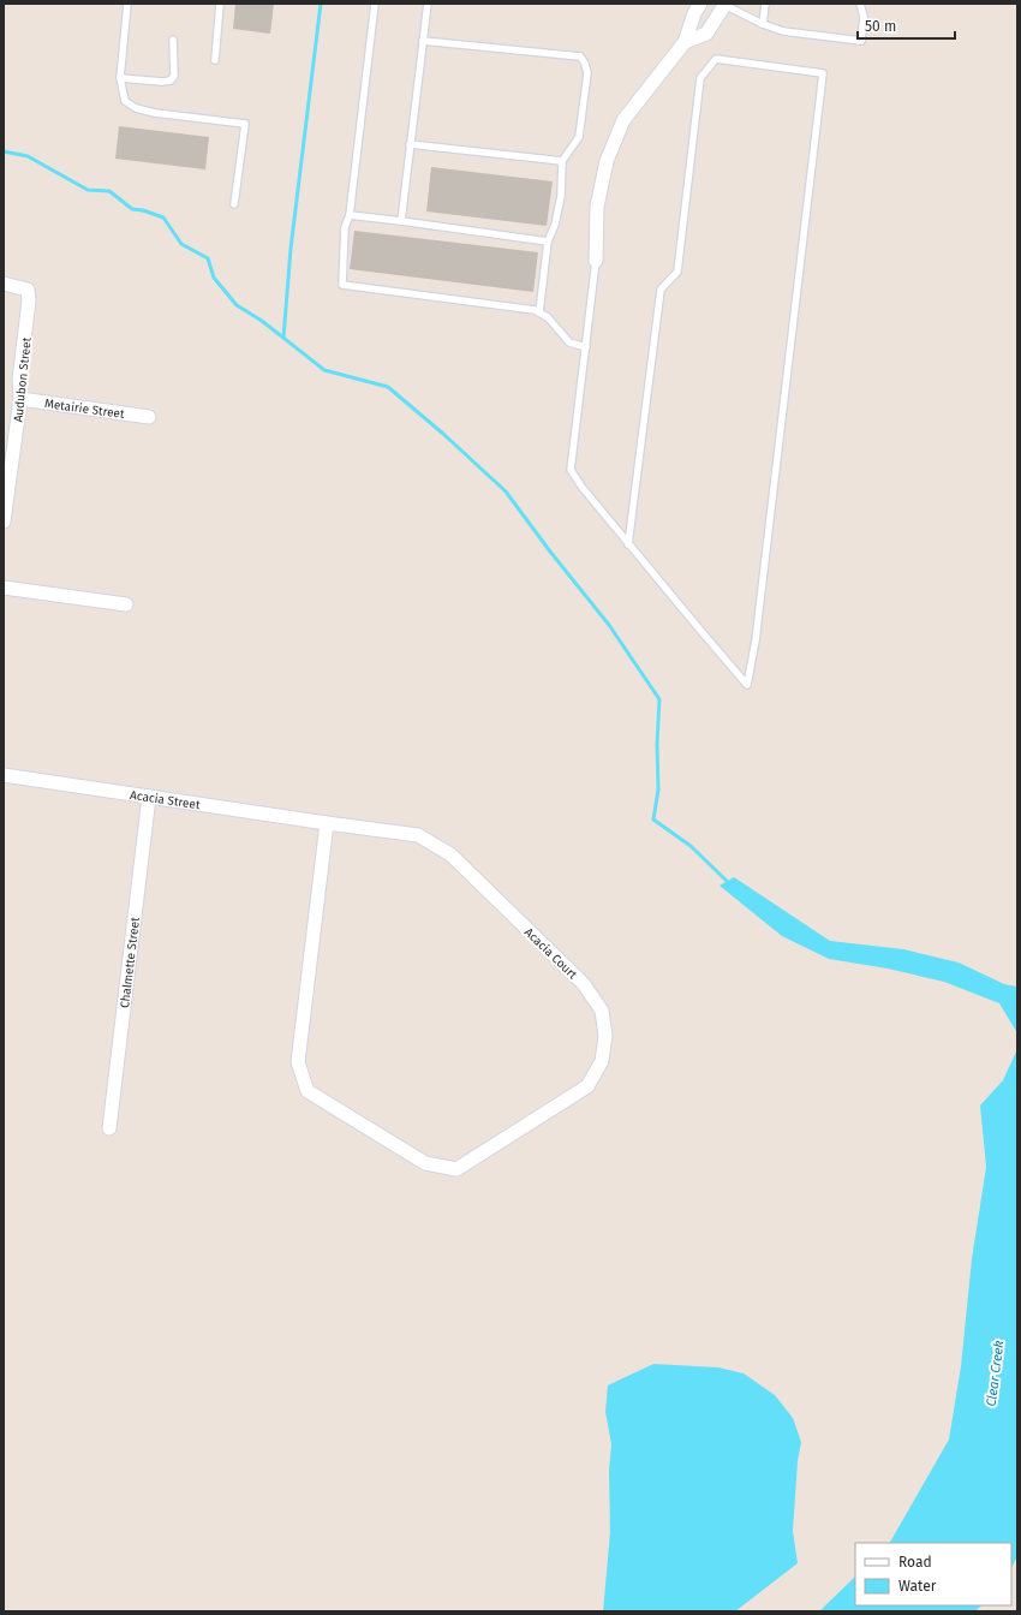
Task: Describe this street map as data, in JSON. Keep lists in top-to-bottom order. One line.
{"streets":{"street":["Audubon Street","Metairie Street","Acacia Street","Acacia Court","Chalmette Street"]},"crossings":[["Audubon Street","Metairie Street"],["Acacia Street","Acacia Court"],["Acacia Street","Chalmette Street"]],"water":["Clear Creek"],"legend":["Road","Water"],"scale_bar":"50 m"}
